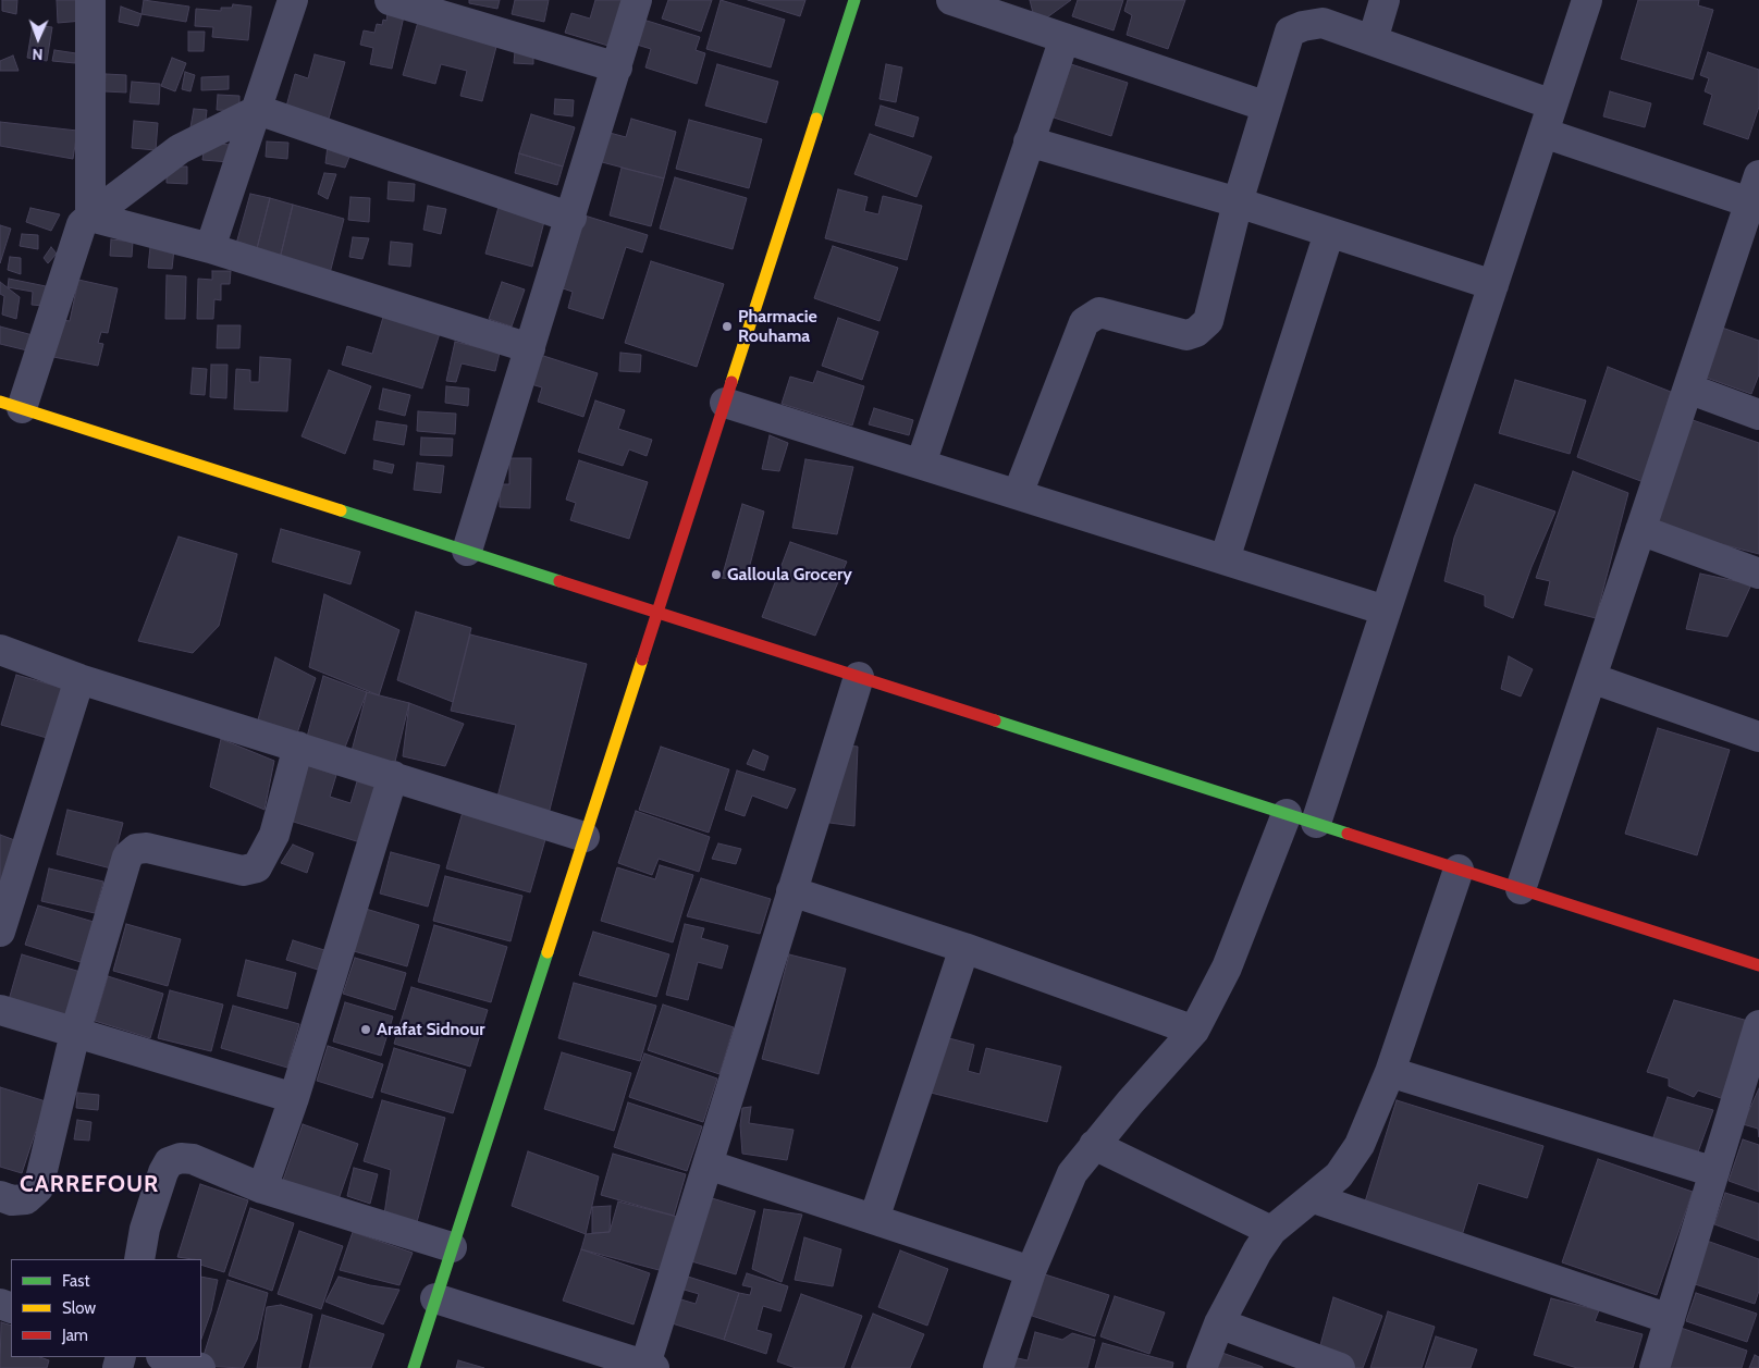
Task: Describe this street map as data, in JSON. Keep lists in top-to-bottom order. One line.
{"districts":["CARREFOUR"],"places":["Pharmacie Rouhama","Galloula Grocery","Arafat Sidnour"],"legend":["Fast","Slow","Jam"],"north":"bottom"}
